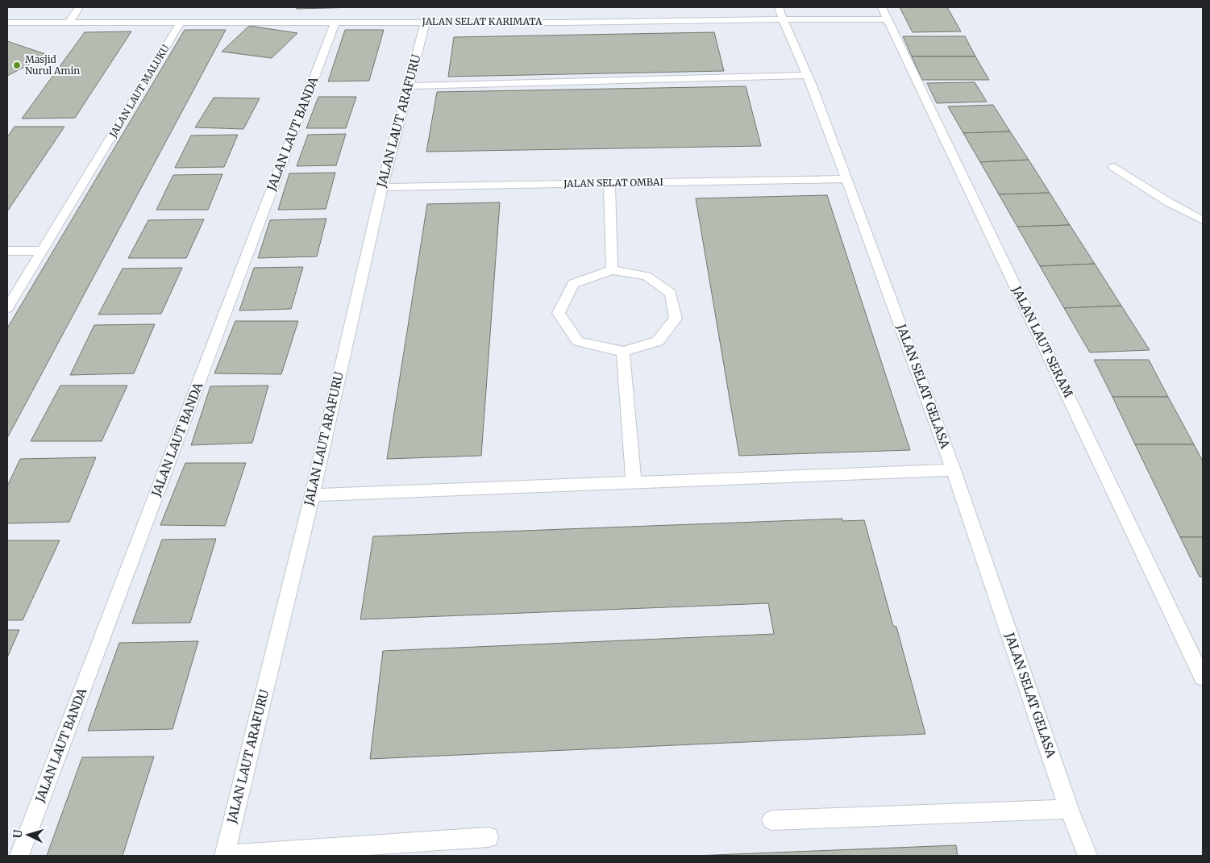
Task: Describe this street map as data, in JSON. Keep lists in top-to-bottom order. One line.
{"streets":{"lane":["JALAN SELAT KARIMATA","JALAN LAUT MALUKU","JALAN LAUT ARAFURU","JALAN LAUT BANDA","JALAN SELAT OMBAI","JALAN LAUT SERAM","JALAN SELAT GELASA"]},"crossings":[["JALAN SELAT KARIMATA","JALAN LAUT MALUKU"],["JALAN SELAT KARIMATA","JALAN LAUT ARAFURU"],["JALAN SELAT KARIMATA","JALAN LAUT BANDA"],["JALAN SELAT KARIMATA","JALAN SELAT GELASA"],["JALAN LAUT ARAFURU","JALAN SELAT OMBAI"],["JALAN SELAT OMBAI","JALAN SELAT GELASA"]],"places":["Masjid Nurul Amin"],"north":"left"}
